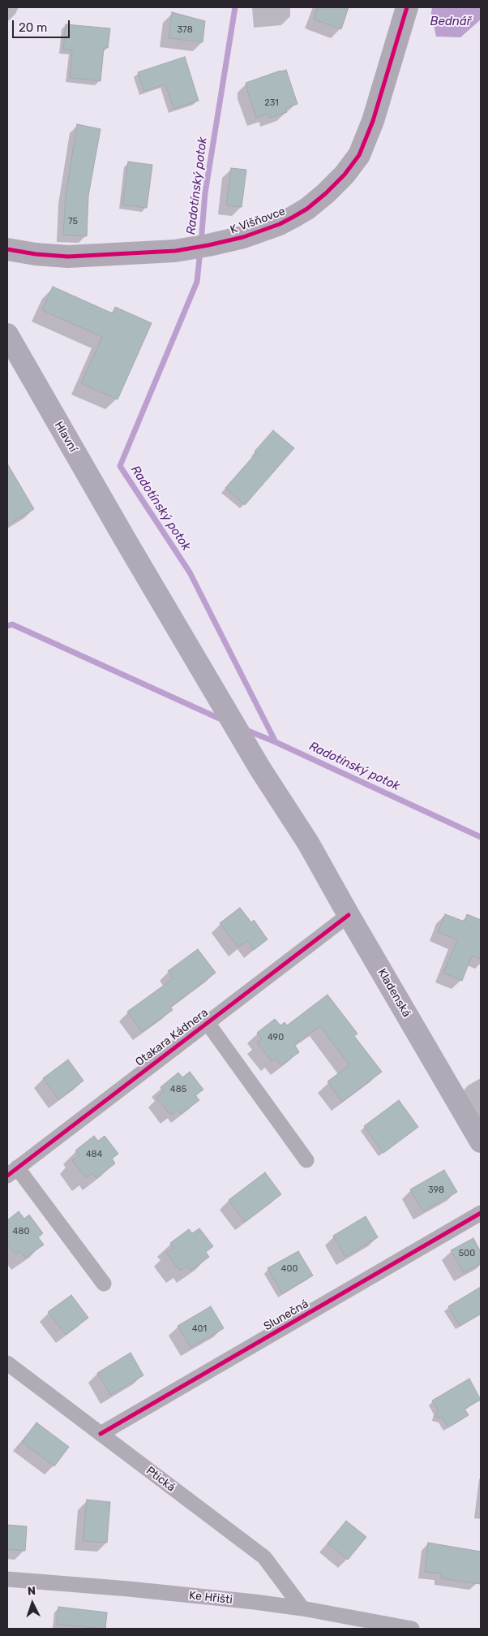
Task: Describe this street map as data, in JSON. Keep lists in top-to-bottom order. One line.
{"streets":{"main road":["K Višňovce","Hlavní","Kladenská"],"street":["Otakara Kádnera","Slunečná","Ptická","Ke Hřišti"]},"crossings":[["Hlavní","Kladenská"],["Kladenská","Otakara Kádnera"],["Slunečná","Ptická"],["Ptická","Ke Hřišti"]],"water":["Bednář","Radotínský potok"],"house_numbers":["378","231","75","490","485","484","398","480","500","400","401"],"scale_bar":"20 m","north":"top"}
